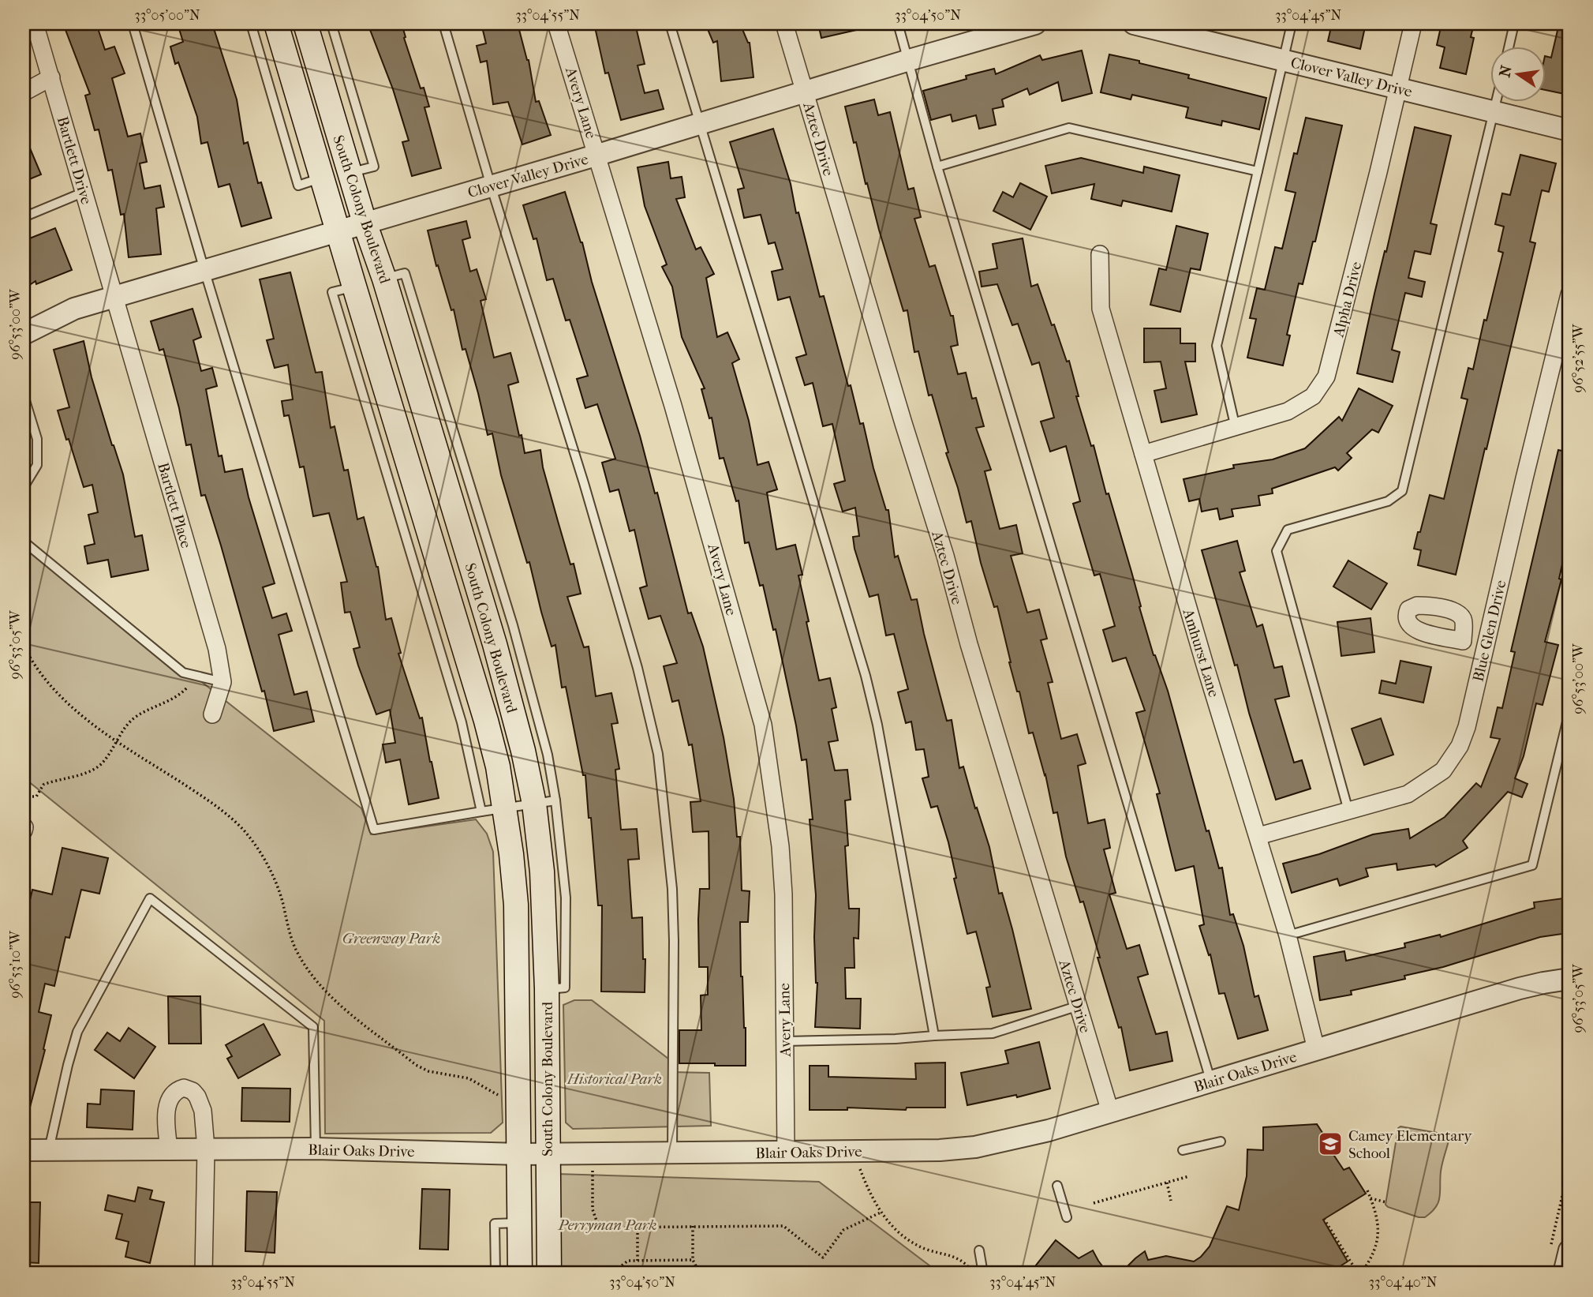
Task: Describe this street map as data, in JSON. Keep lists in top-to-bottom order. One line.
{"streets":{"main road":["South Colony Boulevard"],"street":["Clover Valley Drive","Avery Lane","Aztec Drive","Bartlett Drive","Alpha Drive","Bartlett Place","Blue Glen Drive","Amhurst Lane","Blair Oaks Drive"]},"crossings":[["Clover Valley Drive","Avery Lane"],["Clover Valley Drive","Aztec Drive"],["Clover Valley Drive","Bartlett Drive"],["Clover Valley Drive","South Colony Boulevard"],["Clover Valley Drive","Alpha Drive"],["Clover Valley Drive","Bartlett Place"],["Avery Lane","Blair Oaks Drive"],["Aztec Drive","Blair Oaks Drive"],["Bartlett Drive","Bartlett Place"],["South Colony Boulevard","Blair Oaks Drive"],["Alpha Drive","Amhurst Lane"],["Blue Glen Drive","Amhurst Lane"],["Amhurst Lane","Blair Oaks Drive"]],"parks":["Greenway Park","Historical Park","Perryman Park"],"places":{"school or university":["Camey Elementary School"]},"north":"left","coordinates":["33°05'00\"N","33°04'55\"N","33°04'50\"N","33°04'45\"N","96°53'00\"W","96°52'55\"W","96°53'05\"W","96°53'10\"W","33°04'40\"N"]}
